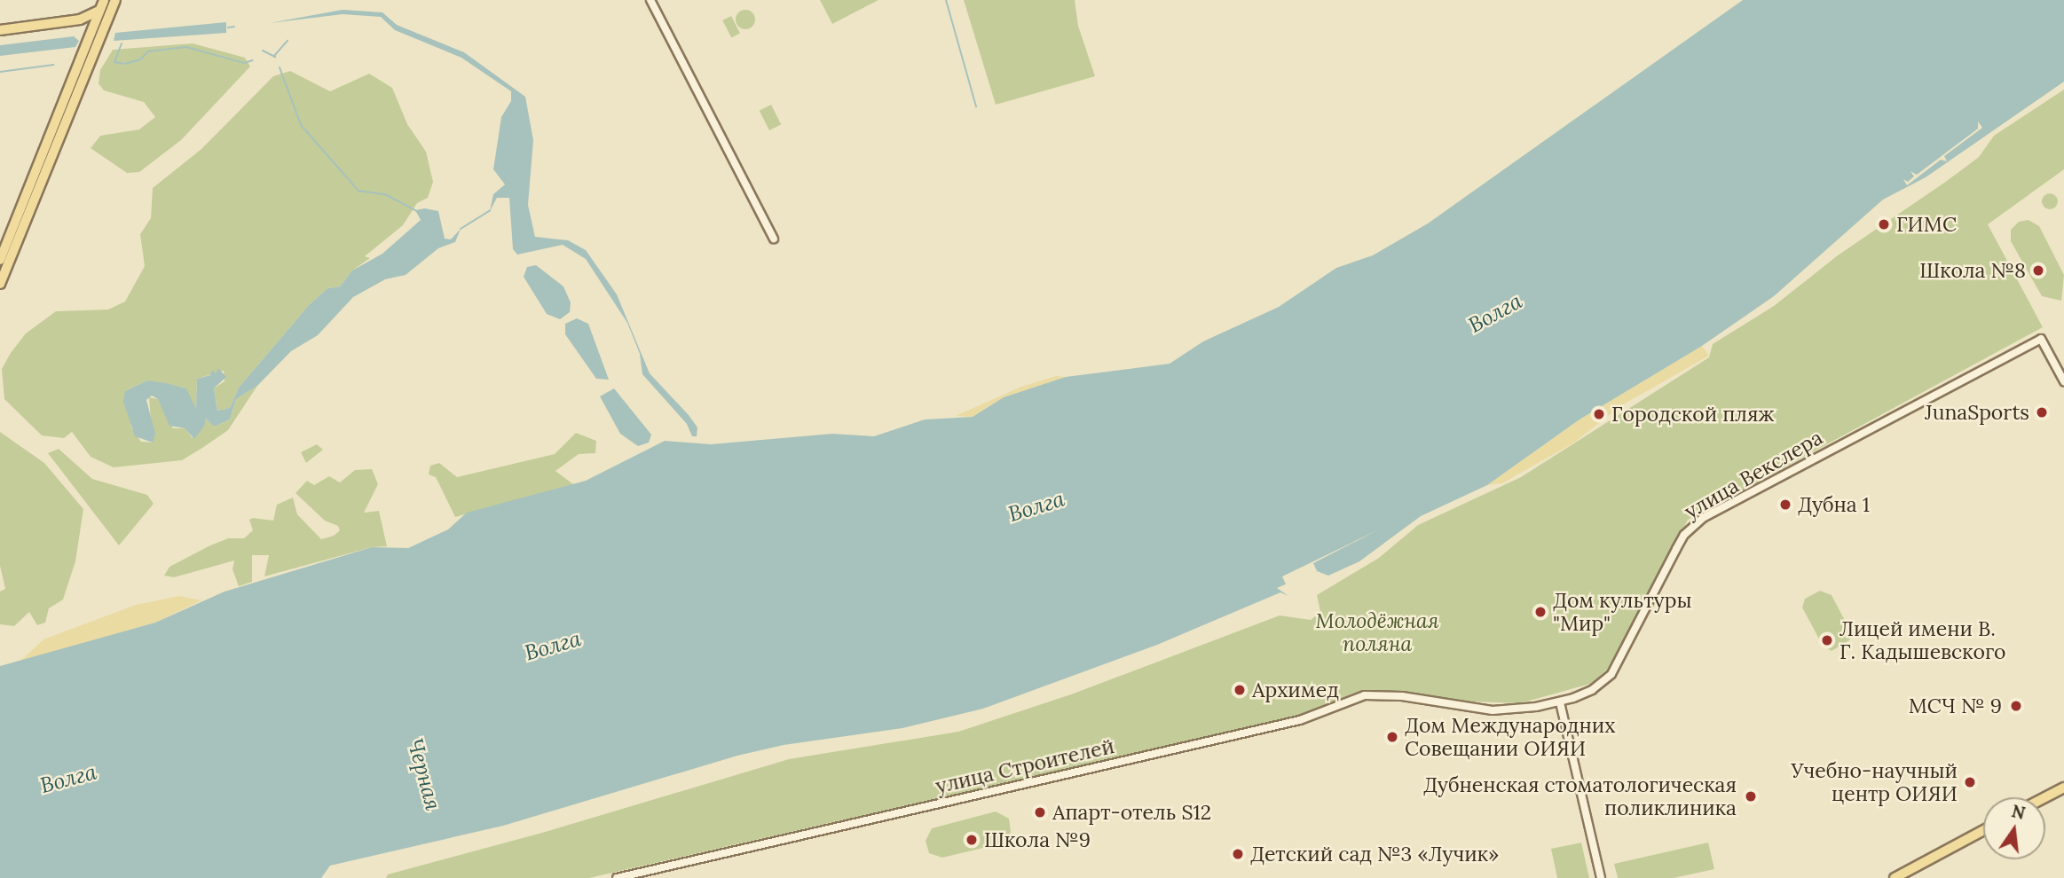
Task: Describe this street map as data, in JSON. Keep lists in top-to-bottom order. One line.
{"streets":{"street":["улица Векслера","улица Строителей"]},"crossings":[["улица Векслера","улица Строителей"]],"water":["Волга","Черная"],"parks":["Молодёжная поляна"],"places":["ГИМС","Школа №8","JunaSports","Городской пляж","Дубна 1","Дом культуры \"Мир\"","Лицей имени В. Г. Кадышевского","Архимед","МСЧ № 9","Дом Международних Совещании ОИЯИ","Учебно-научный центр ОИЯИ","Дубненская стоматологическая поликлиника","Апарт-отель S12","Школа №9","Детский сад №3 «Лучик»"],"north":"top"}
